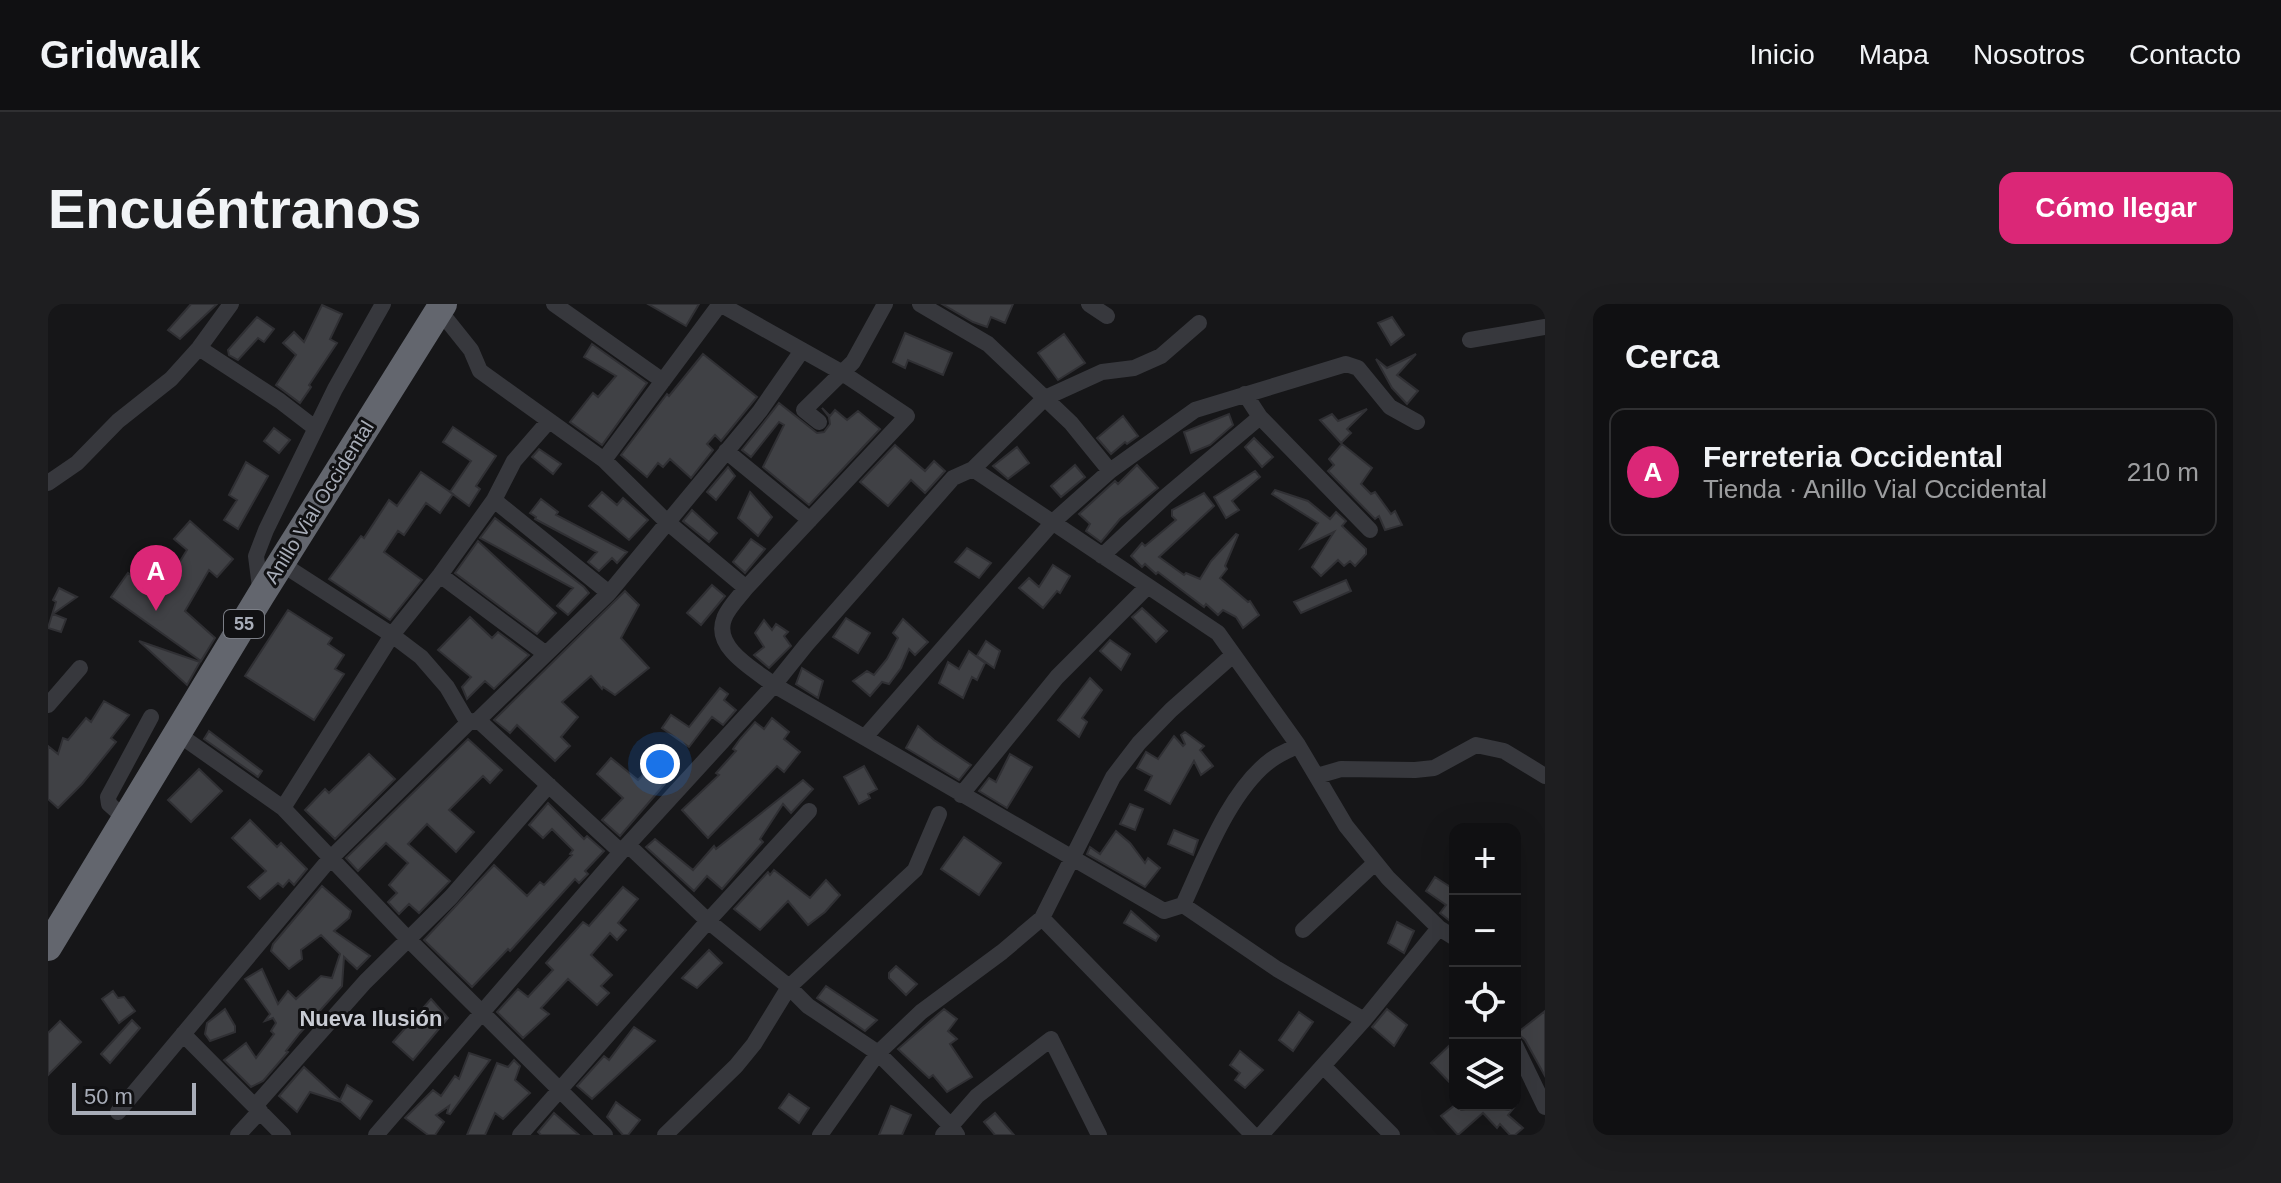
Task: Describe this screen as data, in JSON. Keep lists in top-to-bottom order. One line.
{"streets":{"highway":["Anillo Vial Occidental","55"]},"districts":["Nueva Ilusión"],"scale_bar":"50 m","page":{"header":"Gridwalk","nav":["Inicio","Mapa","Nosotros","Contacto"],"buttons":"Cómo llegar","title":"Encuéntranos","heading":"Cerca","list":[{"mark":"A","name":"Ferreteria Occidental","note":"Tienda · Anillo Vial Occidental","value":"210 m"}],"pins":"A","map_buttons":["+","−"],"scale":"50 m"}}
